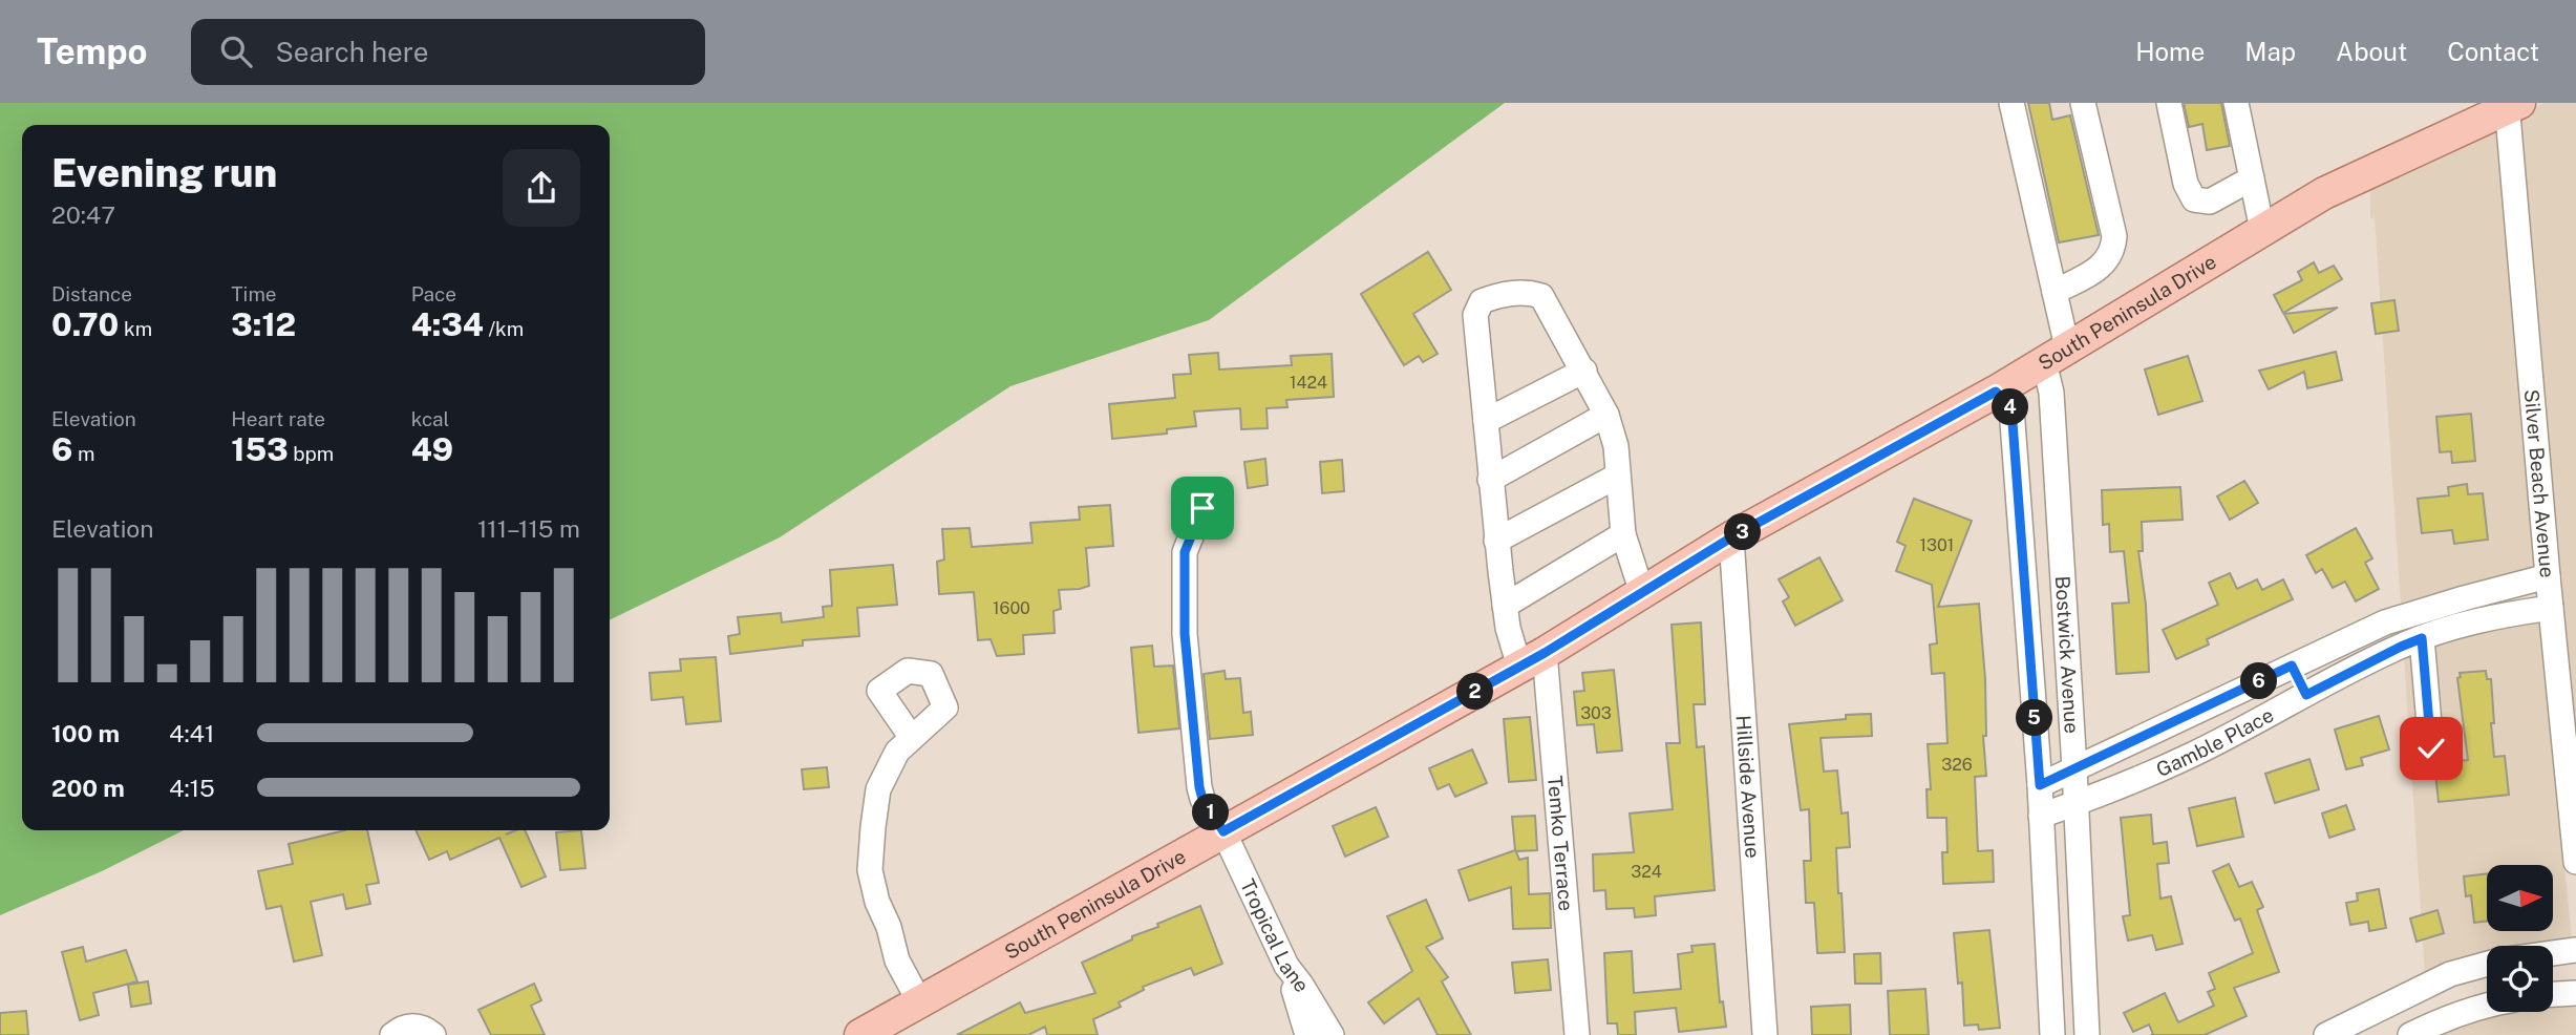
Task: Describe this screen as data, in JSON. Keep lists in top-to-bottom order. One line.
{"streets":{"main road":["South Peninsula Drive"],"street":["Silver Beach Avenue","Bostwick Avenue","Gamble Place","Hillside Avenue","Temko Terrace","Tropical Lane"]},"crossings":[["South Peninsula Drive","Silver Beach Avenue"],["South Peninsula Drive","Bostwick Avenue"],["South Peninsula Drive","Hillside Avenue"],["South Peninsula Drive","Temko Terrace"],["South Peninsula Drive","Tropical Lane"],["Silver Beach Avenue","Gamble Place"],["Bostwick Avenue","Gamble Place"]],"house_numbers":["1424","1301","1600","303","326","324"],"north":"right","page":{"header":"Tempo","search":"Search here","nav":["Home","Map","About","Contact"],"heading":["Evening run","20:47"],"stats":[["Distance","0.70 km"],["Time","3:12"],["Pace","4:34 /km"],["Elevation","6 m"],["Heart rate","153 bpm"],["kcal","49"]],"pins":["4","3","6","2","5","1"],"chart":["Elevation","111–115 m"],"list":[{"name":"100 m","note":"4:41"},{"name":"200 m","note":"4:15"}]}}
